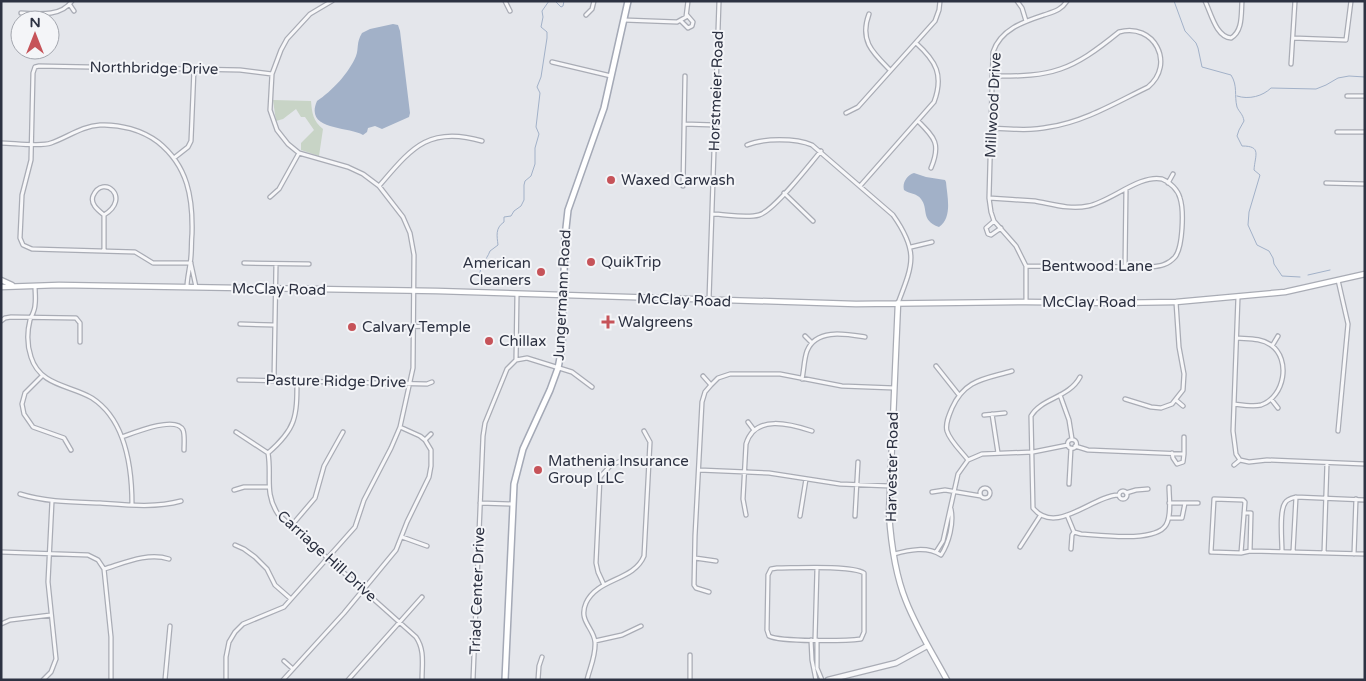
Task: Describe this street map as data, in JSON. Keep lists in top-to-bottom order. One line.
{"streets":{"main road":["McClay Road","Jungermann Road","Harvester Road"],"street":["Northbridge Drive","Horstmeier Road","Millwood Drive","Bentwood Lane","Pasture Ridge Drive","Carriage Hill Drive","Triad Center Drive"]},"crossings":[["Horstmeier Road","McClay Road"],["McClay Road","Jungermann Road"],["McClay Road","Harvester Road"]],"places":{"other":["Waxed Carwash","QuikTrip","American Cleaners","Calvary Temple","Chillax","Mathenia Insurance Group LLC"],"health":["Walgreens"]},"north":"top"}
